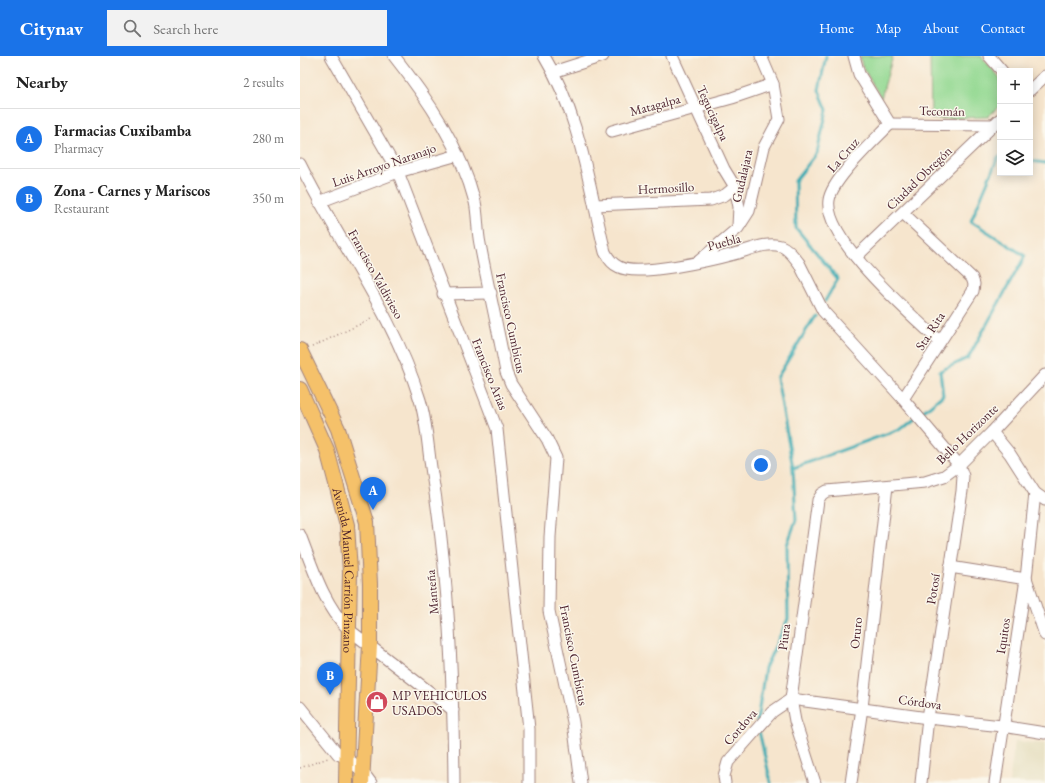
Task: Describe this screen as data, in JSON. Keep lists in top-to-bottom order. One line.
{"streets":{"main road":["Avenida Manuel Carrión Pinzano"],"street":["Matagalpa","Tecomán","Tegucigalpa","La Cruz","Luis Arroyo Naranajo","Gudalajara","Ciudad Obregón","Hermosillo","Puebla","Francisco Valdivieso","Francisco Cumbicus","Sta. Rita","Francisco Arias","Bello Horizonte","Potosí","Manteña","Oruro","Iquitos","Piura","Córdova","Cordova"]},"crossings":[["Matagalpa","Tegucigalpa"],["Matagalpa","Gudalajara"],["Tecomán","La Cruz"],["Tecomán","Ciudad Obregón"],["Tegucigalpa","Gudalajara"],["Tegucigalpa","Hermosillo"],["La Cruz","Ciudad Obregón"],["La Cruz","Sta. Rita"],["Luis Arroyo Naranajo","Francisco Valdivieso"],["Luis Arroyo Naranajo","Francisco Cumbicus"],["Luis Arroyo Naranajo","Francisco Arias"],["Gudalajara","Puebla"],["Ciudad Obregón","Sta. Rita"],["Hermosillo","Puebla"],["Puebla","Sta. Rita"],["Puebla","Bello Horizonte"],["Puebla","Potosí"],["Francisco Valdivieso","Manteña"],["Bello Horizonte","Potosí"],["Bello Horizonte","Oruro"],["Bello Horizonte","Piura"],["Potosí","Córdova"],["Oruro","Córdova"],["Iquitos","Córdova"],["Piura","Córdova"],["Piura","Cordova"],["Córdova","Cordova"]],"places":{"shop":["MP VEHICULOS USADOS"]},"page":{"header":"Citynav","search":"Search here","nav":["Home","Map","About","Contact"],"heading":["Nearby","2 results"],"map_buttons":["+","−"],"list":[{"mark":"A","name":"Farmacias Cuxibamba","note":"Pharmacy","value":"280 m"},{"mark":"B","name":"Zona - Carnes y Mariscos","note":"Restaurant","value":"350 m"}],"pins":["A","B"]}}
